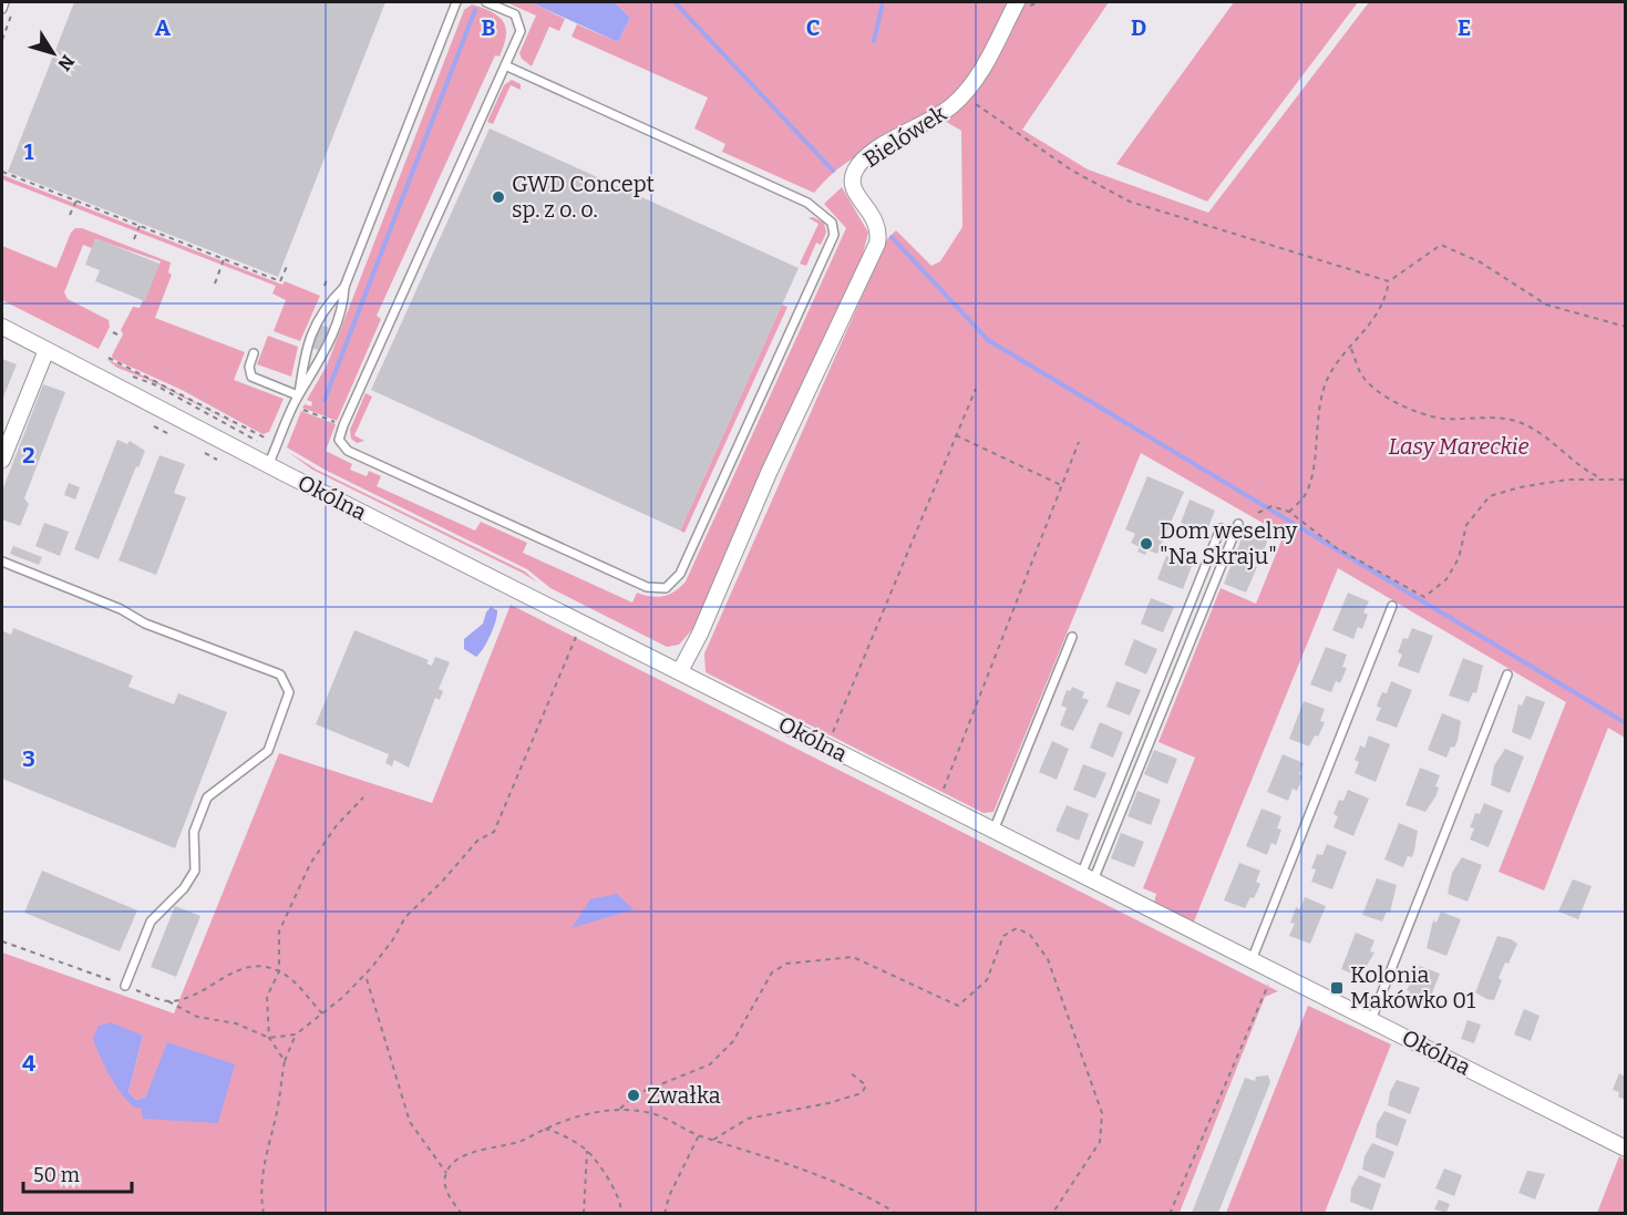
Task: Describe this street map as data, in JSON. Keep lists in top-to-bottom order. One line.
{"streets":{"street":["Bielówek","Okólna"]},"crossings":[["Bielówek","Okólna"]],"parks":["Lasy Mareckie"],"places":{"other":["GWD Concept sp. z o. o.","Dom weselny \"Na Skraju\"","Zwałka"],"transit":["Kolonia Makówko 01"]},"scale_bar":"50 m","north":"bottom right","grid":{"columns":["A","B","C","D","E"],"rows":["1","2","3","4"]}}
